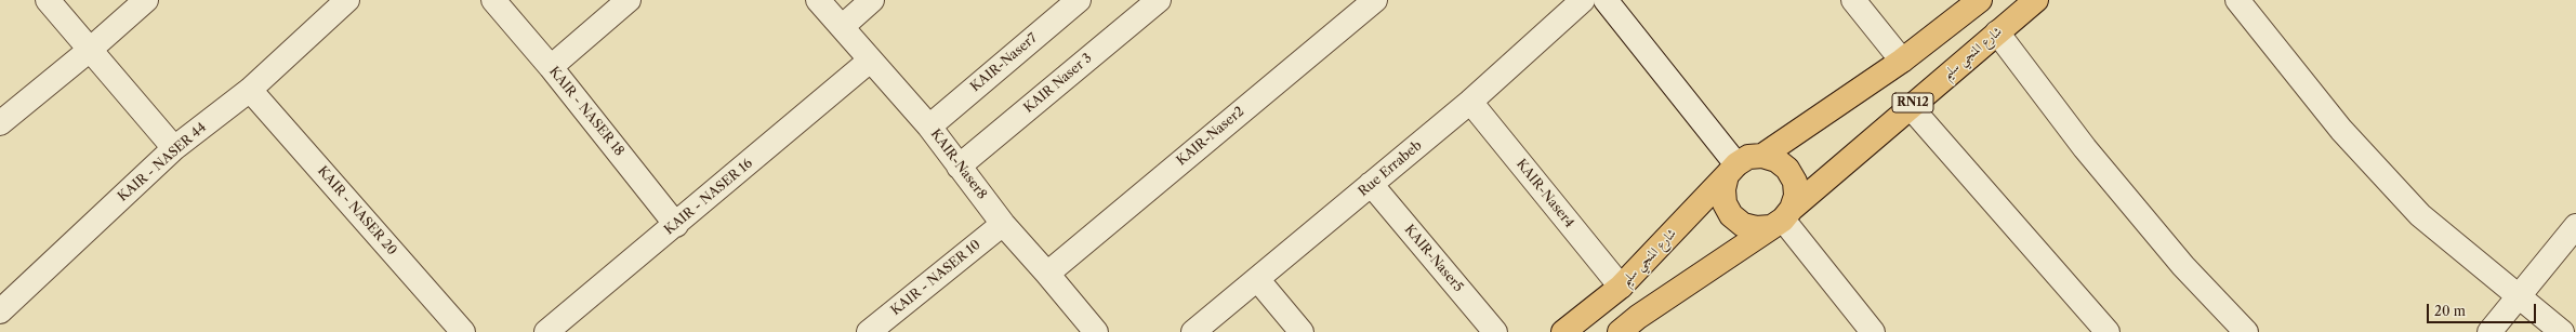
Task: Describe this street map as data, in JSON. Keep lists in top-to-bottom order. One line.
{"streets":{"main road":["شارع المنجي سليم","RN12"],"street":["KAIR-Naser7","KAIR Naser 3","KAIR - NASER 18","KAIR-Naser2","KAIR - NASER 44","KAIR-Naser8","Rue Errabeb","KAIR-Naser4","KAIR - NASER 16","KAIR - NASER 20","KAIR-Naser5","KAIR - NASER 10"]},"crossings":[["شارع المنجي سليم","KAIR-Naser4"],["KAIR-Naser7","KAIR-Naser8"],["KAIR Naser 3","KAIR-Naser8"],["KAIR - NASER 18","KAIR - NASER 16"],["KAIR-Naser2","KAIR-Naser8"],["KAIR - NASER 44","KAIR - NASER 20"],["KAIR-Naser8","KAIR - NASER 16"],["KAIR-Naser8","KAIR - NASER 10"],["Rue Errabeb","KAIR-Naser4"],["Rue Errabeb","KAIR-Naser5"]],"scale_bar":"20 m"}
